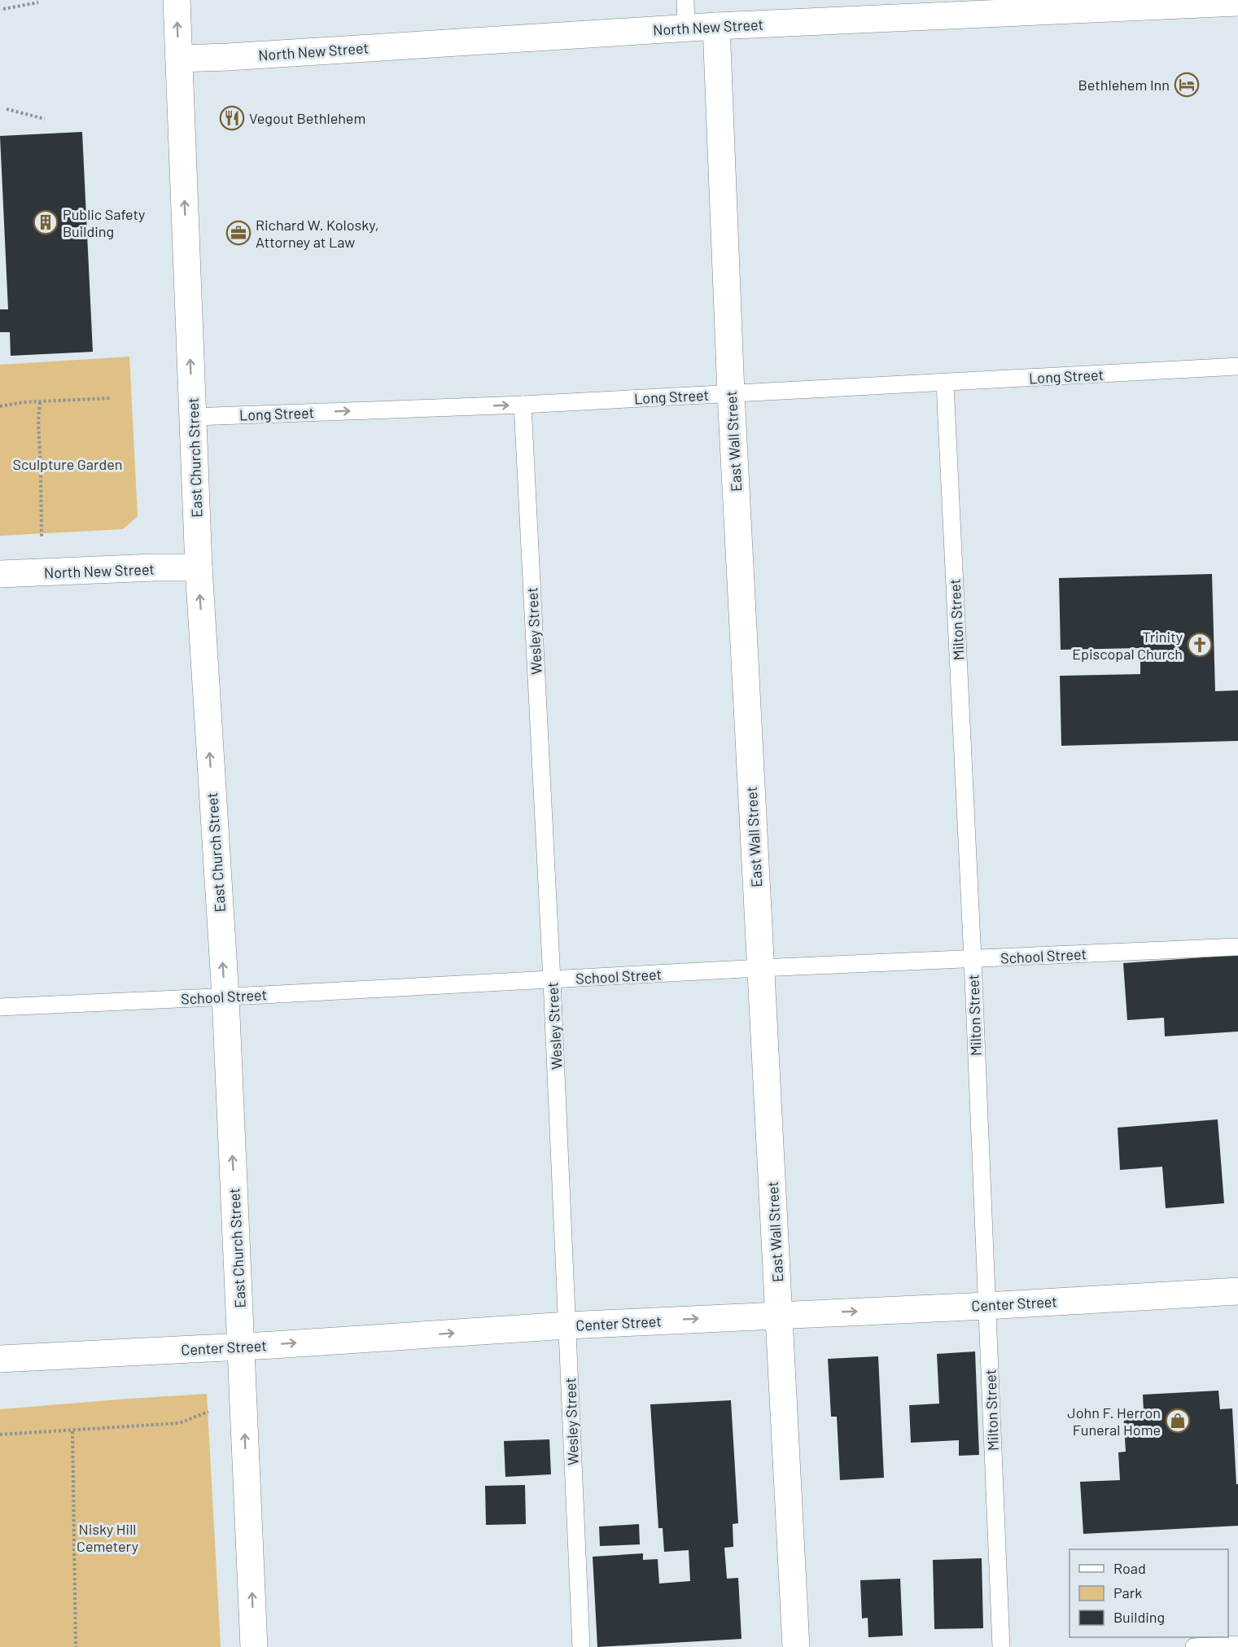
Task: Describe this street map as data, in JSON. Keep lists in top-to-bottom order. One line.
{"streets":{"main road":["North New Street","East Wall Street","East Church Street","Center Street"],"lane":["Long Street","Milton Street","Wesley Street","School Street"]},"crossings":[["North New Street","East Wall Street"],["North New Street","East Church Street"],["Long Street","East Wall Street"],["Long Street","East Church Street"],["Long Street","Milton Street"],["Long Street","Wesley Street"],["East Wall Street","School Street"],["East Wall Street","Center Street"],["East Church Street","School Street"],["East Church Street","Center Street"],["Milton Street","School Street"],["Milton Street","Center Street"],["Wesley Street","School Street"],["Wesley Street","Center Street"]],"one_way":["East Church Street","Center Street"],"parks":["Sculpture Garden","Nisky Hill Cemetery"],"places":{"hotel":["Bethlehem Inn"],"restaurant":["Vegout Bethlehem"],"building":["Public Safety Building"],"office":["Richard W. Kolosky, Attorney at Law"],"church":["Trinity Episcopal Church"],"shop":["John F. Herron Funeral Home"]},"legend":["Road","Park","Building"]}
